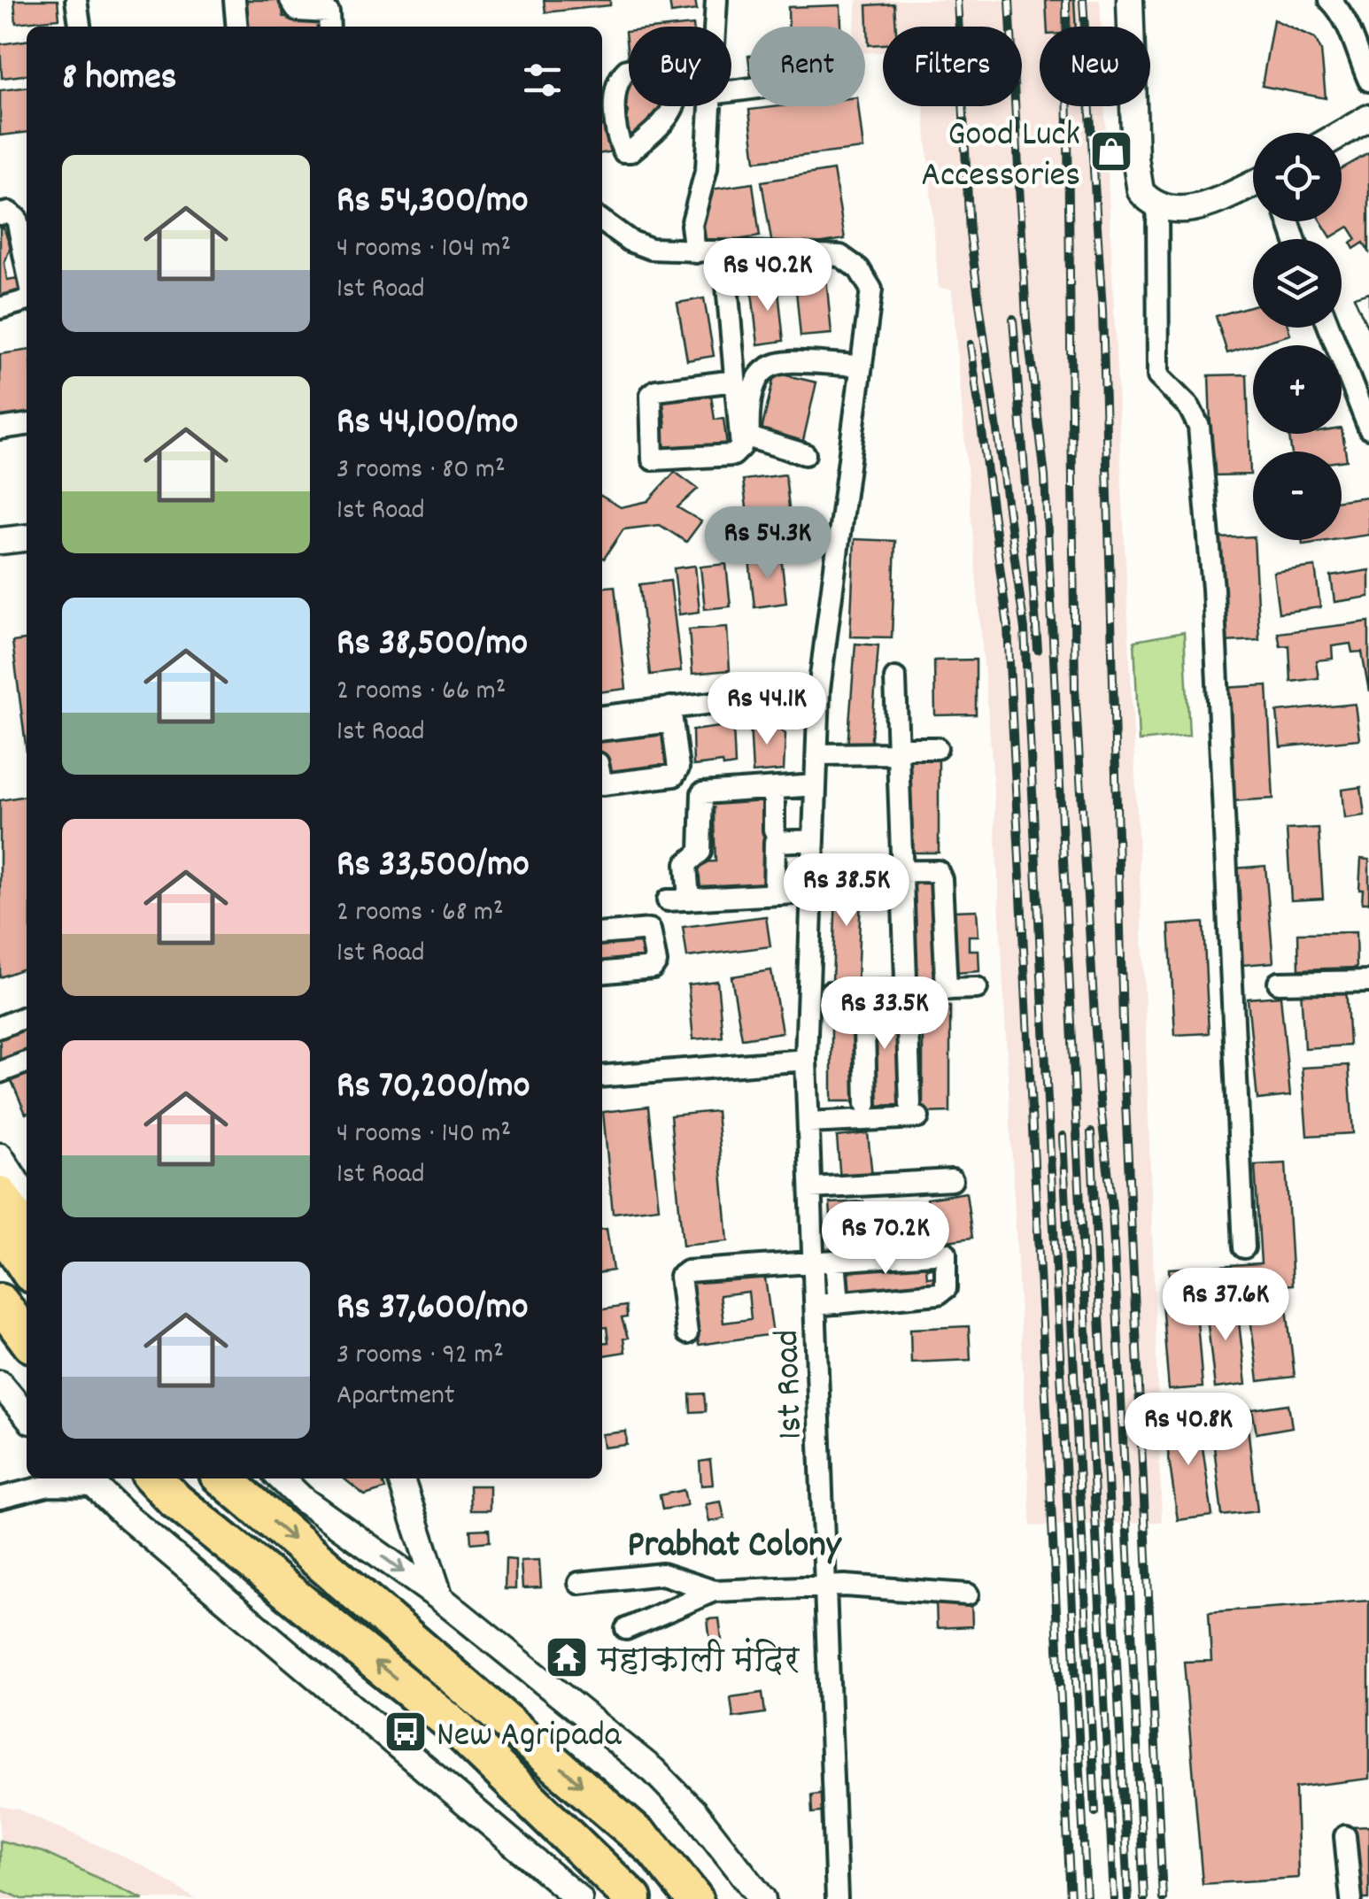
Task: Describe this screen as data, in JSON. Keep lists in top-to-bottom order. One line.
{"streets":{"street":["1st Road"]},"districts":["Prabhat Colony"],"places":{"shop":["Good Luck Accessories"],"temple":["महाकाली मंदिर"],"bus stop":["New Agripada"]},"page":{"chip":["Buy","Rent","Filters","New"],"heading":"8 homes","map_buttons":["+","−"],"list":[{"name":"Rs 54,300/mo","note":"4 rooms · 104 m² · 1st Road"},{"name":"Rs 44,100/mo","note":"3 rooms · 80 m² · 1st Road"},{"name":"Rs 38,500/mo","note":"2 rooms · 66 m² · 1st Road"},{"name":"Rs 33,500/mo","note":"2 rooms · 68 m² · 1st Road"},{"name":"Rs 70,200/mo","note":"4 rooms · 140 m² · 1st Road"},{"name":"Rs 37,600/mo","note":"3 rooms · 92 m² · Apartment"}],"price":["Rs 40.2K","Rs 54.3K","Rs 44.1K","Rs 38.5K","Rs 33.5K","Rs 70.2K","Rs 37.6K","Rs 40.8K"]}}
